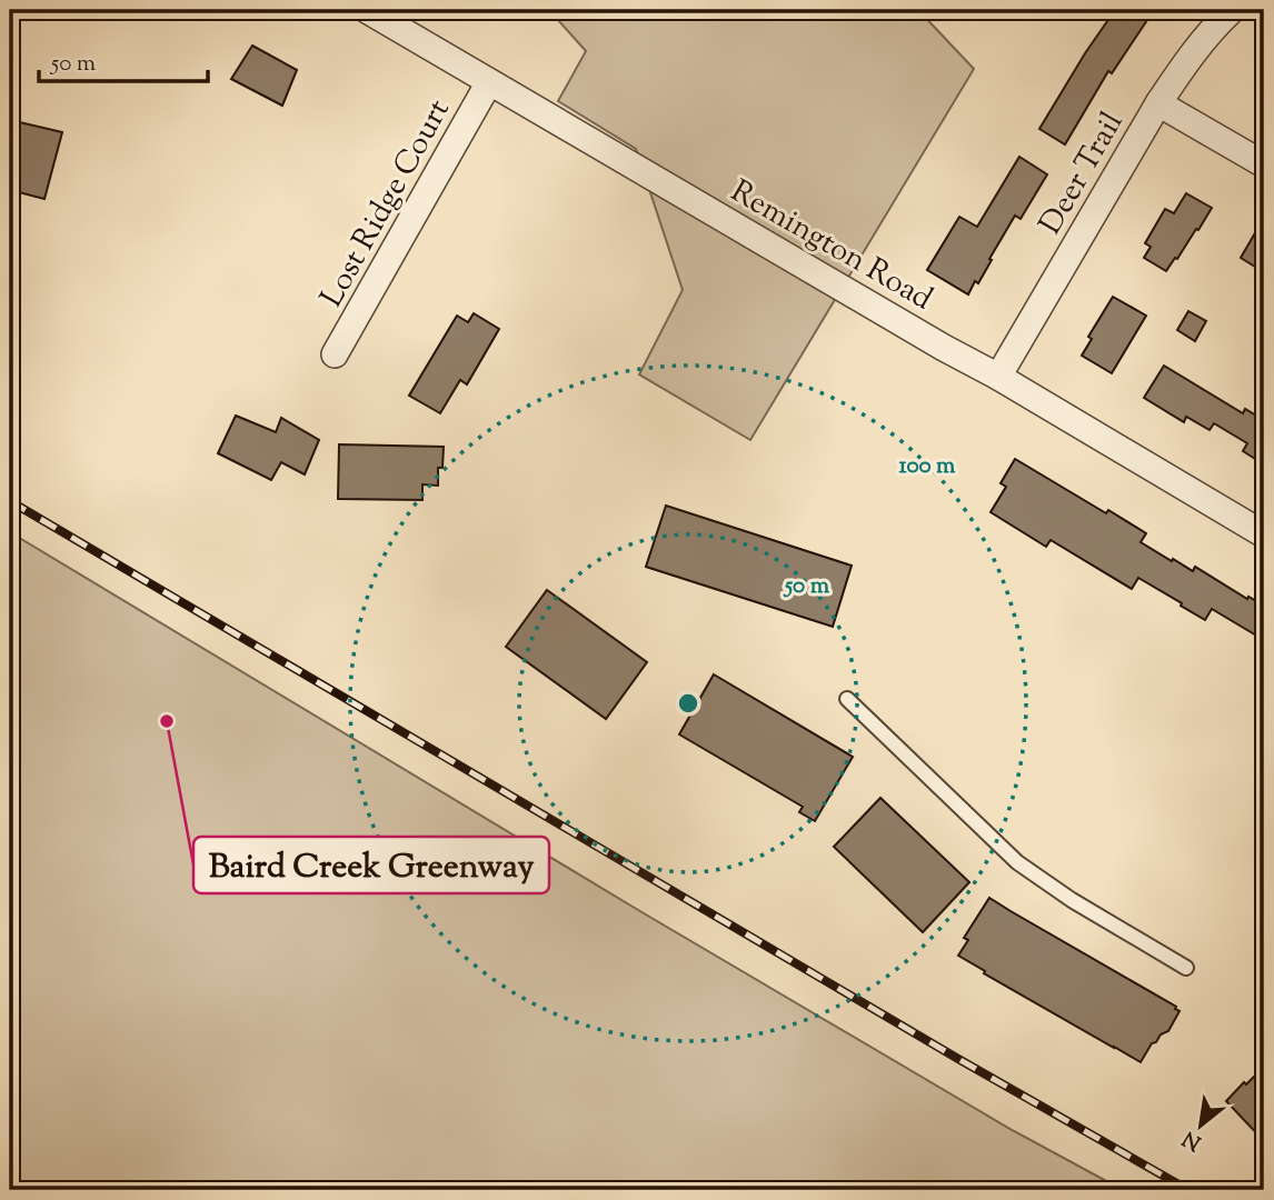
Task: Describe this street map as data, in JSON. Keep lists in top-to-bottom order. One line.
{"streets":{"street":["Deer Trail","Lost Ridge Court","Remington Road"]},"crossings":[["Deer Trail","Remington Road"],["Lost Ridge Court","Remington Road"]],"places":["Baird Creek Greenway"],"scale_bar":"50 m","north":"bottom left","rings":["100 m","50 m"]}
